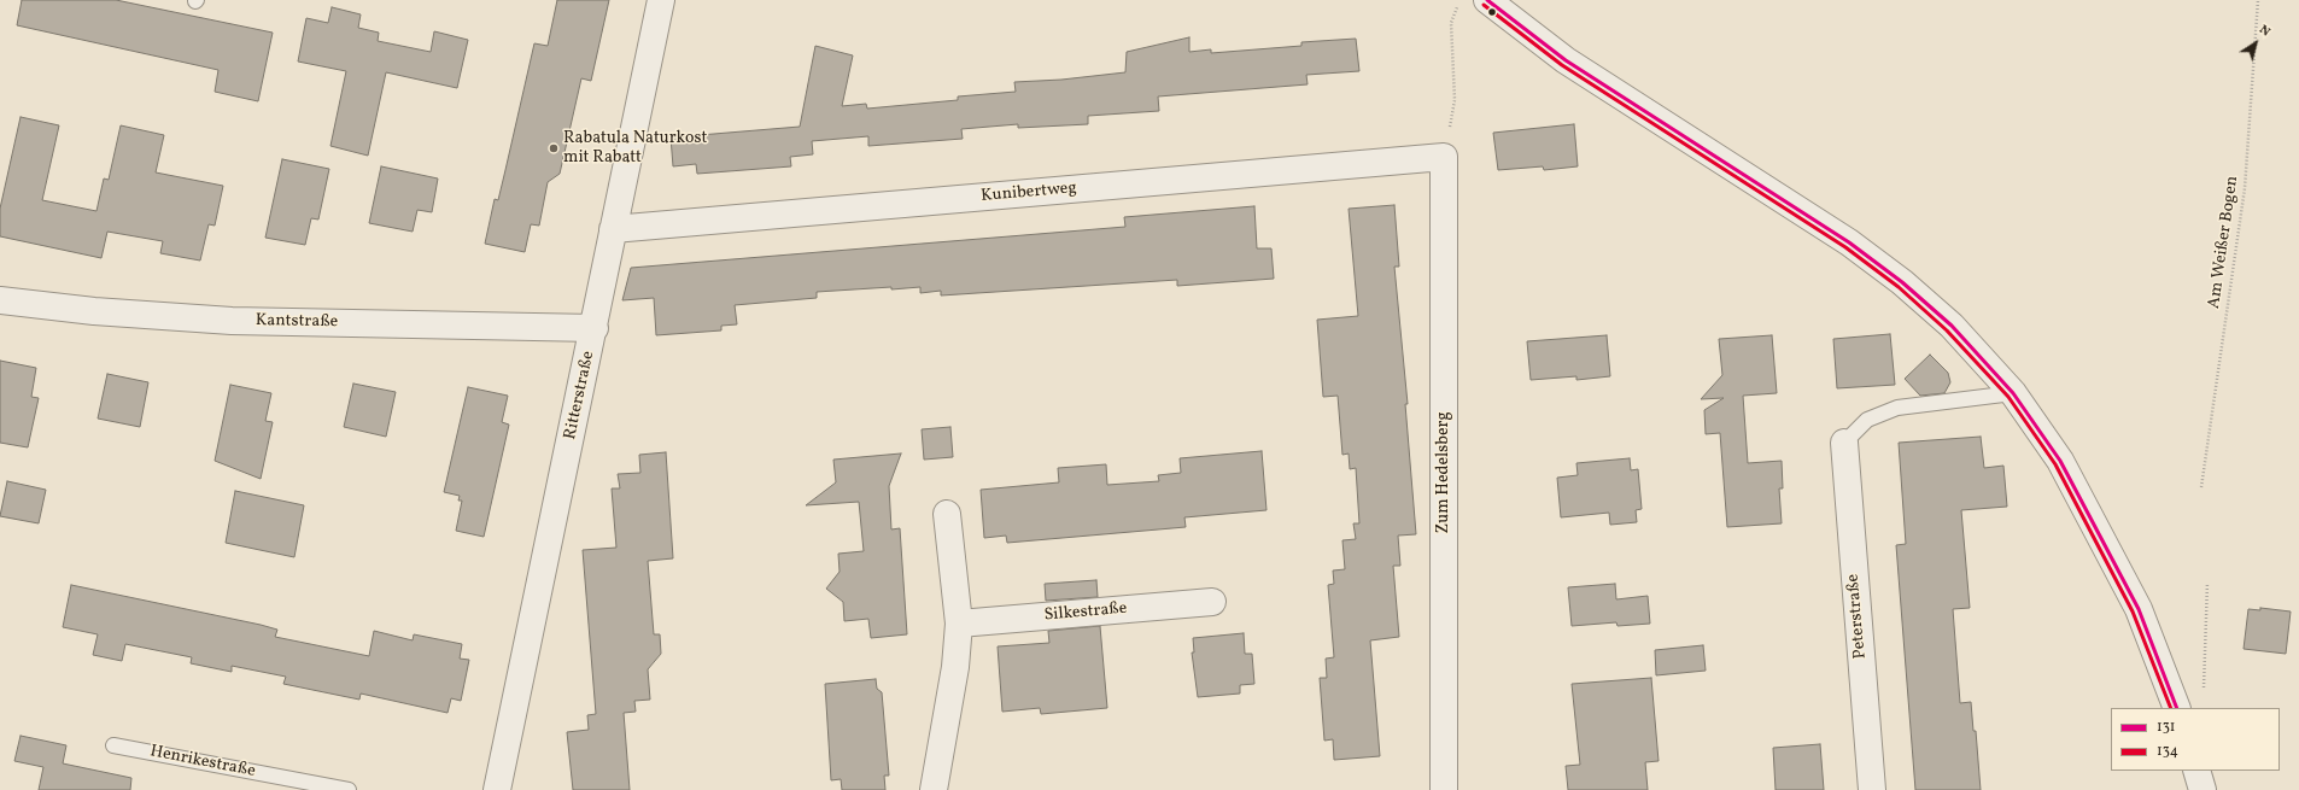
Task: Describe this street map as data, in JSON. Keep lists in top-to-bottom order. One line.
{"streets":{"street":["Kunibertweg","Kantstraße","Ritterstraße","Zum Hedelsberg","Silkestraße","Peterstraße"],"lane":["Henrikestraße"],"path":["Am Weißer Bogen"]},"crossings":[["Kunibertweg","Ritterstraße"],["Kunibertweg","Zum Hedelsberg"],["Kantstraße","Ritterstraße"]],"places":["Rabatula Naturkost mit Rabatt"],"lines":["transit line 131","transit line 134"],"legend":["131","134"],"north":"top right"}
